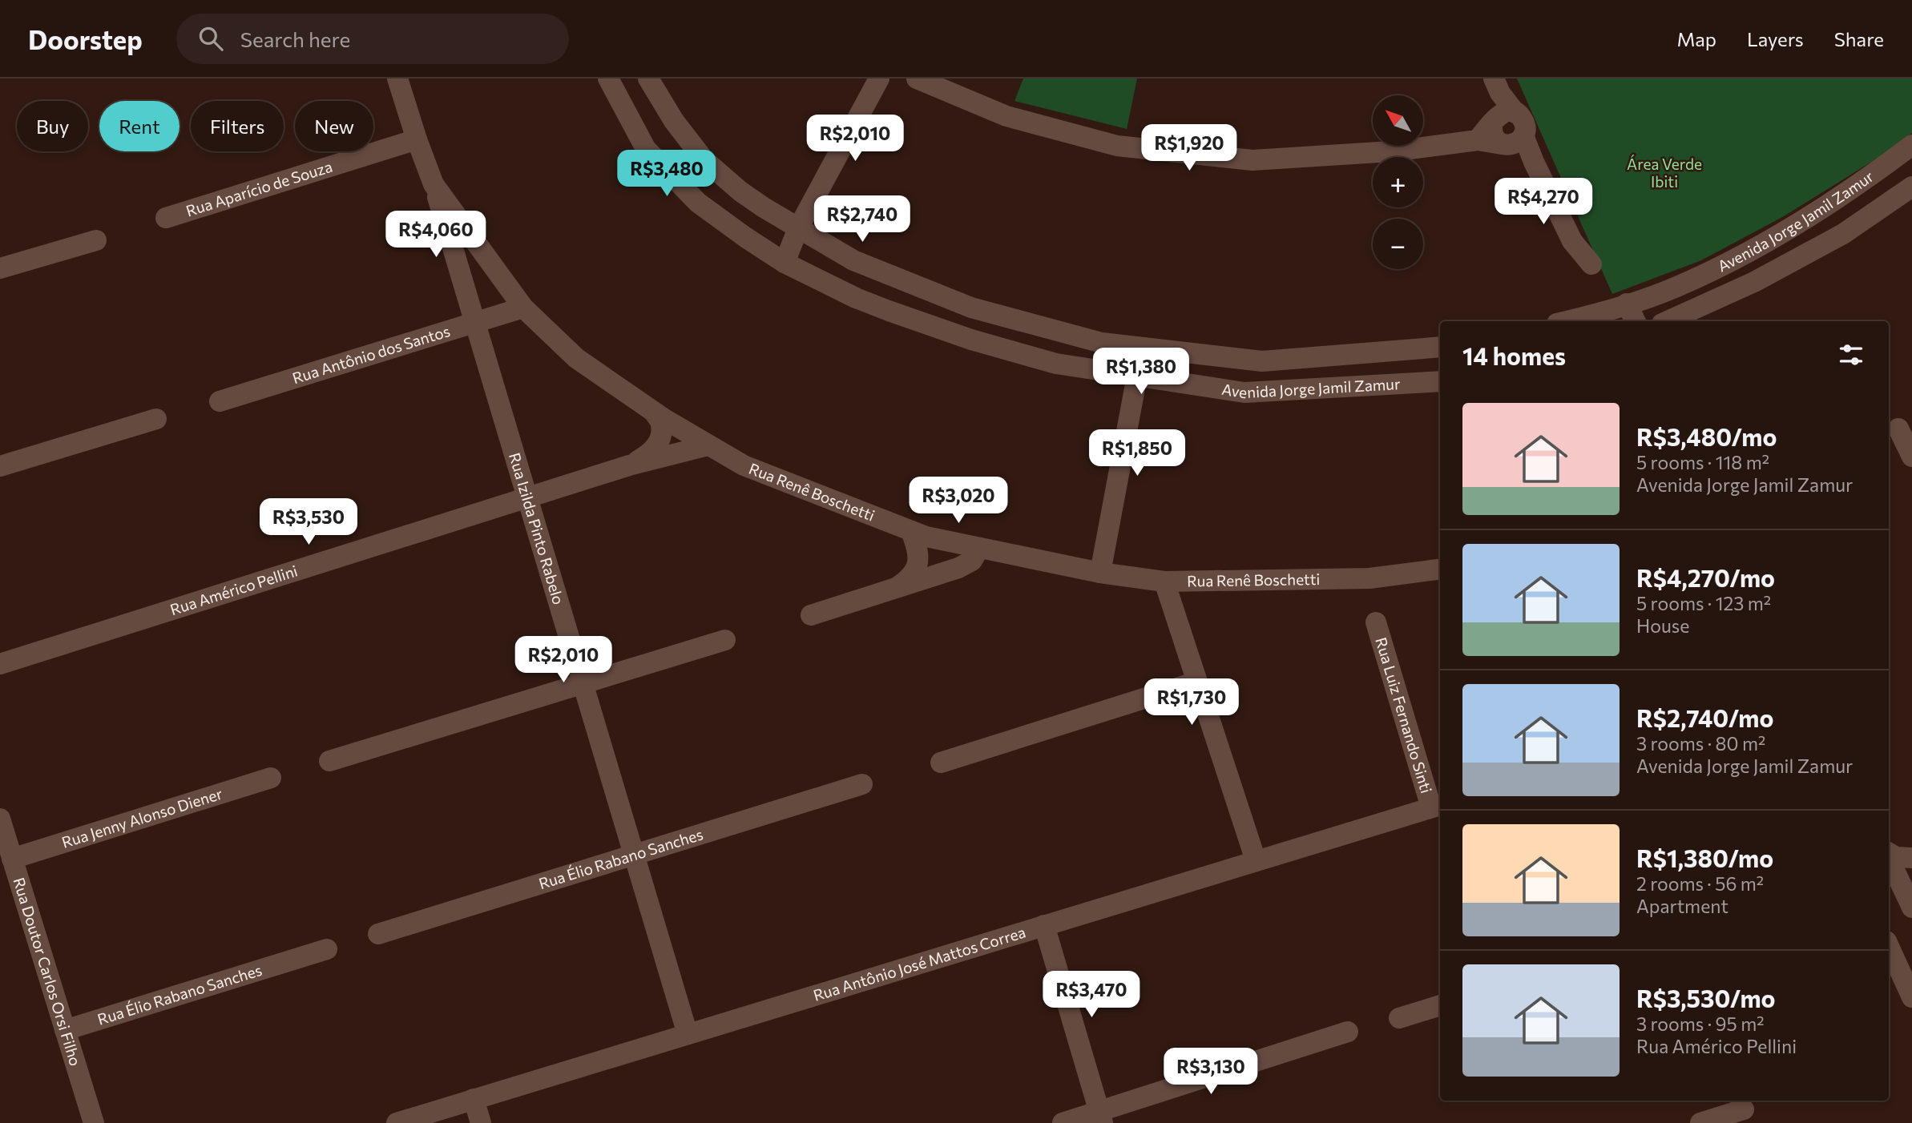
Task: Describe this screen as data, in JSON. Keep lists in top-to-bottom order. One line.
{"streets":{"street":["Rua Aparício de Souza","Avenida Jorge Jamil Zamur","Rua Antônio dos Santos","Rua Renê Boschetti","Rua Izilda Pinto Rabelo","Rua Américo Pellini","Rua Luiz Fernando Sinti","Rua Jenny Alonso Diener","Rua Élio Rabano Sanches","Rua Antônio José Mattos Correa","Rua Doutor Carlos Orsi Filho"]},"crossings":[["Rua Aparício de Souza","Rua Renê Boschetti"],["Rua Antônio dos Santos","Rua Renê Boschetti"],["Rua Antônio dos Santos","Rua Izilda Pinto Rabelo"],["Rua Renê Boschetti","Rua Izilda Pinto Rabelo"],["Rua Renê Boschetti","Rua Américo Pellini"],["Rua Izilda Pinto Rabelo","Rua Américo Pellini"],["Rua Izilda Pinto Rabelo","Rua Élio Rabano Sanches"],["Rua Izilda Pinto Rabelo","Rua Antônio José Mattos Correa"],["Rua Luiz Fernando Sinti","Rua Antônio José Mattos Correa"],["Rua Jenny Alonso Diener","Rua Doutor Carlos Orsi Filho"],["Rua Élio Rabano Sanches","Rua Doutor Carlos Orsi Filho"]],"parks":["Área Verde Ibiti"],"north":"top left","page":{"header":"Doorstep","search":"Search here","nav":["Map","Layers","Share"],"map_buttons":["+","−"],"chip":["Buy","Rent","Filters","New"],"price":["R$2,010","R$1,920","R$3,480","R$4,270","R$2,740","R$4,060","R$1,380","R$1,850","R$3,020","R$3,530","R$2,010","R$1,730","R$3,470","R$3,130"],"heading":"14 homes","list":[{"name":"R$3,480/mo","note":"5 rooms · 118 m² · Avenida Jorge Jamil Zamur"},{"name":"R$4,270/mo","note":"5 rooms · 123 m² · House"},{"name":"R$2,740/mo","note":"3 rooms · 80 m² · Avenida Jorge Jamil Zamur"},{"name":"R$1,380/mo","note":"2 rooms · 56 m² · Apartment"},{"name":"R$3,530/mo","note":"3 rooms · 95 m² · Rua Américo Pellini"}]}}
